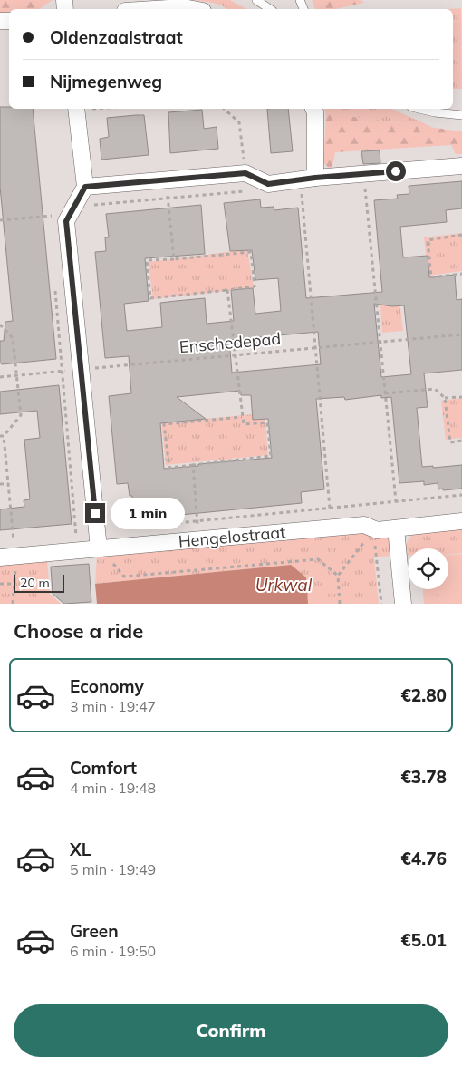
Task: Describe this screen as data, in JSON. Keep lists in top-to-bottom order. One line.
{"streets":{"street":["Hengelostraat"],"path":["Enschedepad"]},"water":["Urkwal"],"scale_bar":"20 m","page":{"banner":["Oldenzaalstraat","Nijmegenweg"],"bubble":"1 min","scale":"20 m","heading":"Choose a ride","list":[{"name":"Economy","note":"3 min · 19:47","value":"€2.80"},{"name":"Comfort","note":"4 min · 19:48","value":"€3.78"},{"name":"XL","note":"5 min · 19:49","value":"€4.76"},{"name":"Green","note":"6 min · 19:50","value":"€5.01"}],"buttons":"Confirm"}}
